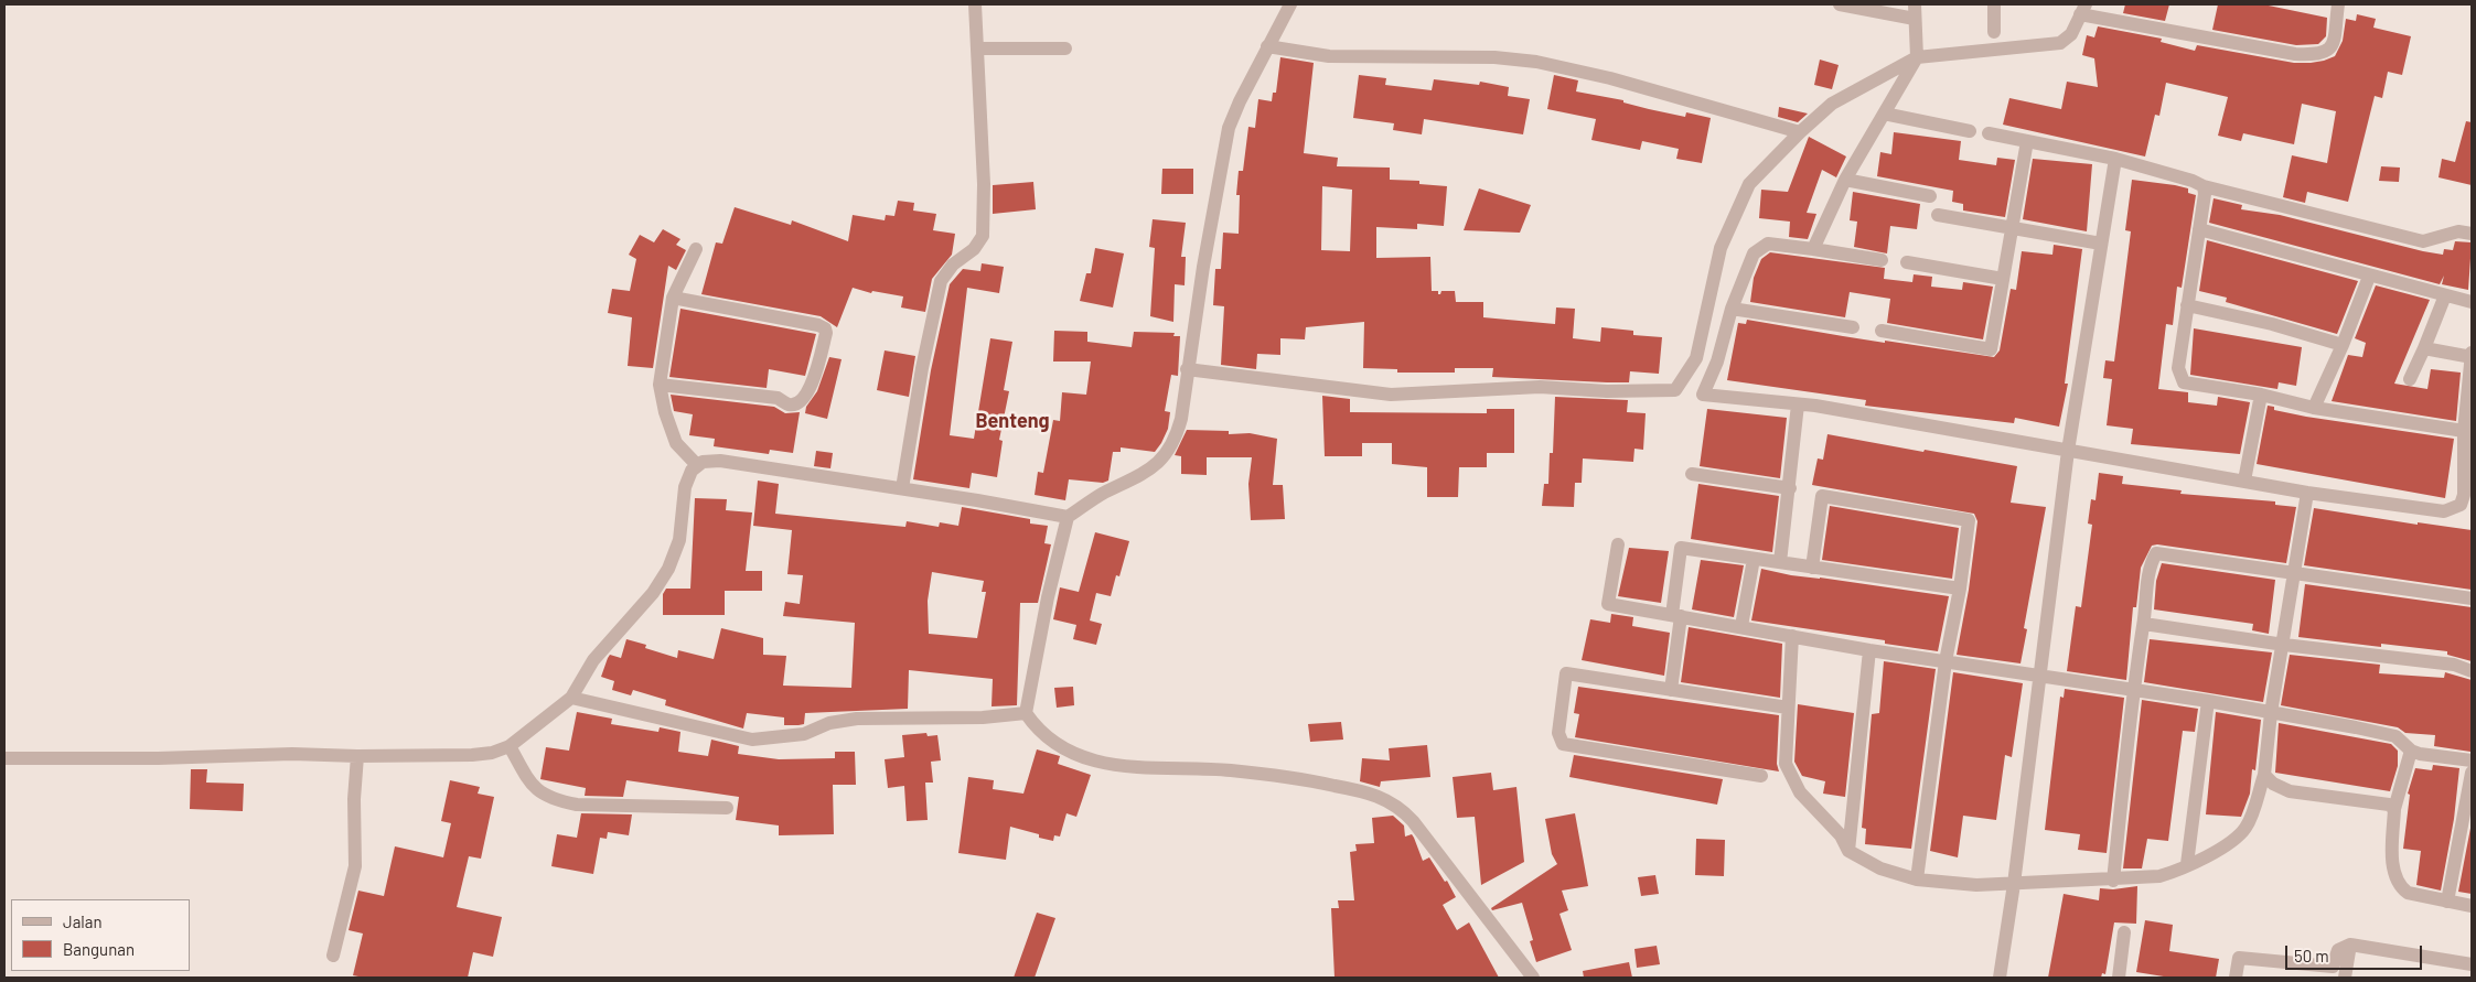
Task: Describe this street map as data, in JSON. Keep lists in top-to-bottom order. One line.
{"districts":["Benteng"],"legend":["Jalan","Bangunan"],"scale_bar":"50 m"}
